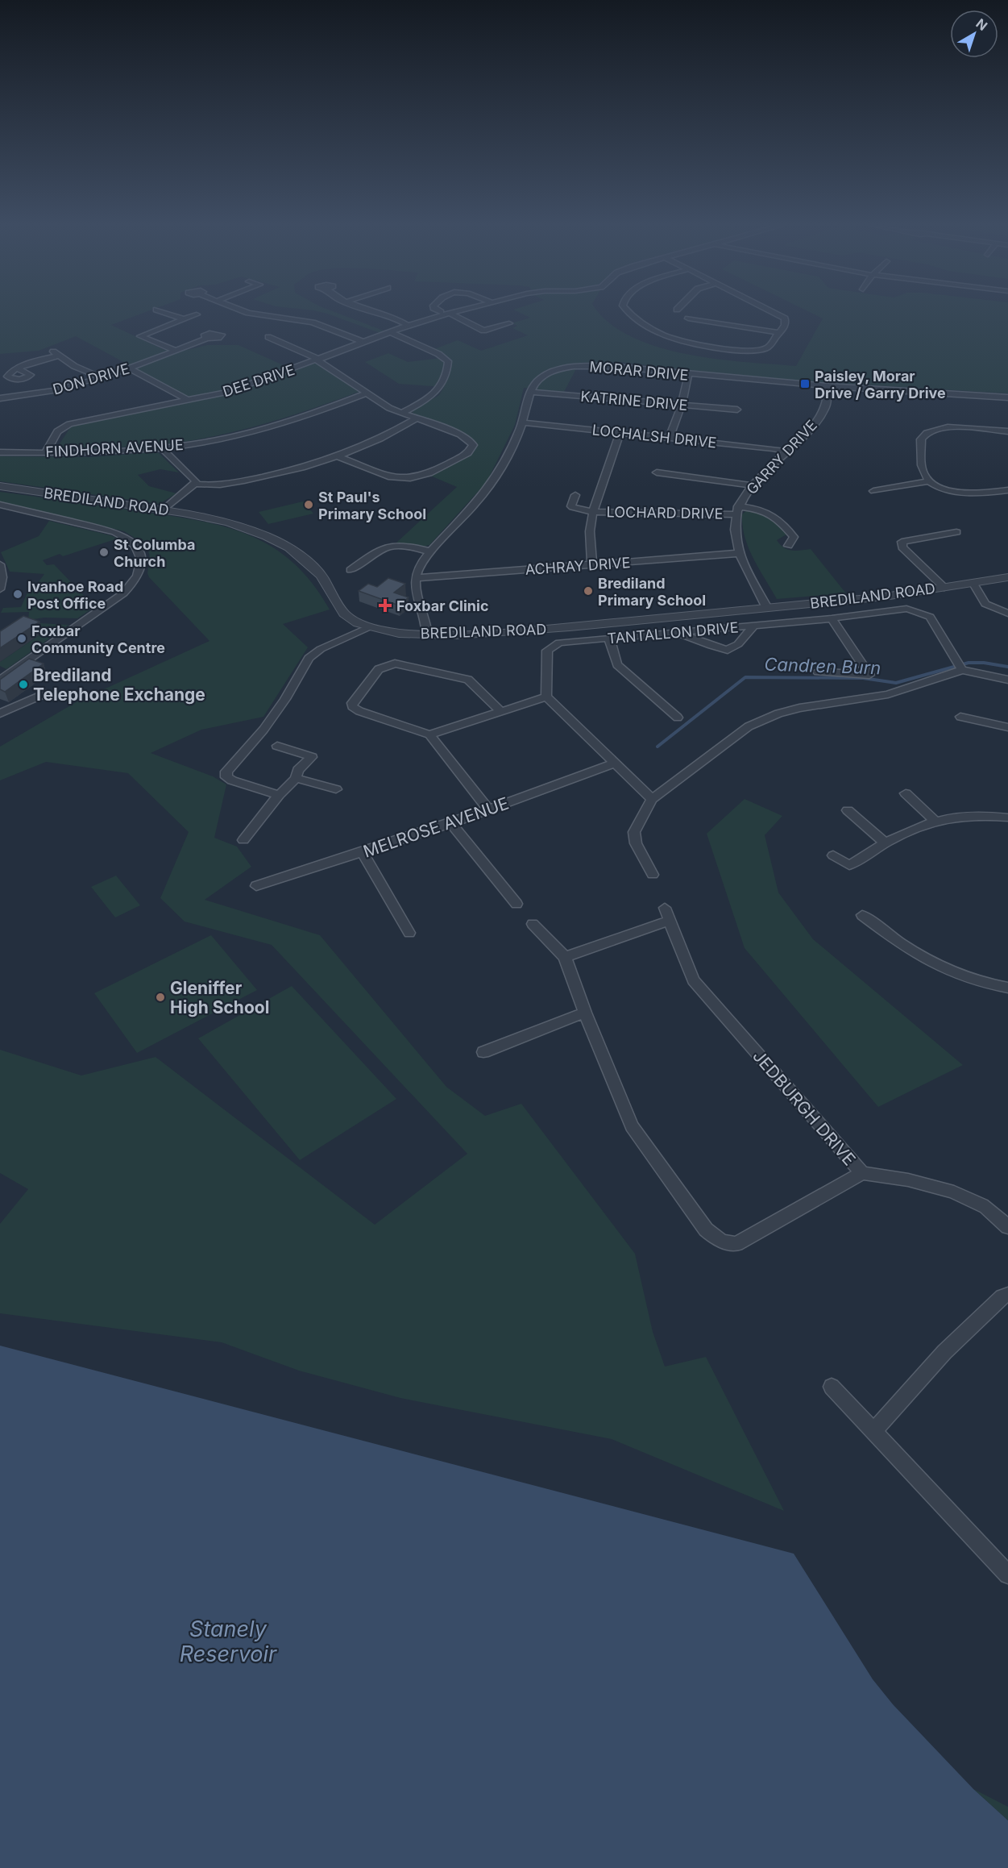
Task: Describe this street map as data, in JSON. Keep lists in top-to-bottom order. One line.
{"streets":{"street":["MORAR DRIVE","DON DRIVE","DEE DRIVE","KATRINE DRIVE","LOCHALSH DRIVE","FINDHORN AVENUE","GARRY DRIVE","BREDILAND ROAD","LOCHARD DRIVE","ACHRAY DRIVE","TANTALLON DRIVE","MELROSE AVENUE","JEDBURGH DRIVE"]},"crossings":[["MORAR DRIVE","KATRINE DRIVE"],["MORAR DRIVE","LOCHALSH DRIVE"],["MORAR DRIVE","GARRY DRIVE"],["MORAR DRIVE","ACHRAY DRIVE"],["DEE DRIVE","FINDHORN AVENUE"],["LOCHALSH DRIVE","GARRY DRIVE"],["GARRY DRIVE","BREDILAND ROAD"],["GARRY DRIVE","LOCHARD DRIVE"],["GARRY DRIVE","ACHRAY DRIVE"]],"water":["Candren Burn","Stanely Reservoir"],"places":{"transit":["Paisley, Morar Drive / Garry Drive"],"other":["St Paul's Primary School","St Columba Church","Brediland Primary School","Ivanhoe Road Post Office","Foxbar Community Centre","Brediland Telephone Exchange","Gleniffer High School"],"health":["Foxbar Clinic"]},"north":"top right"}
